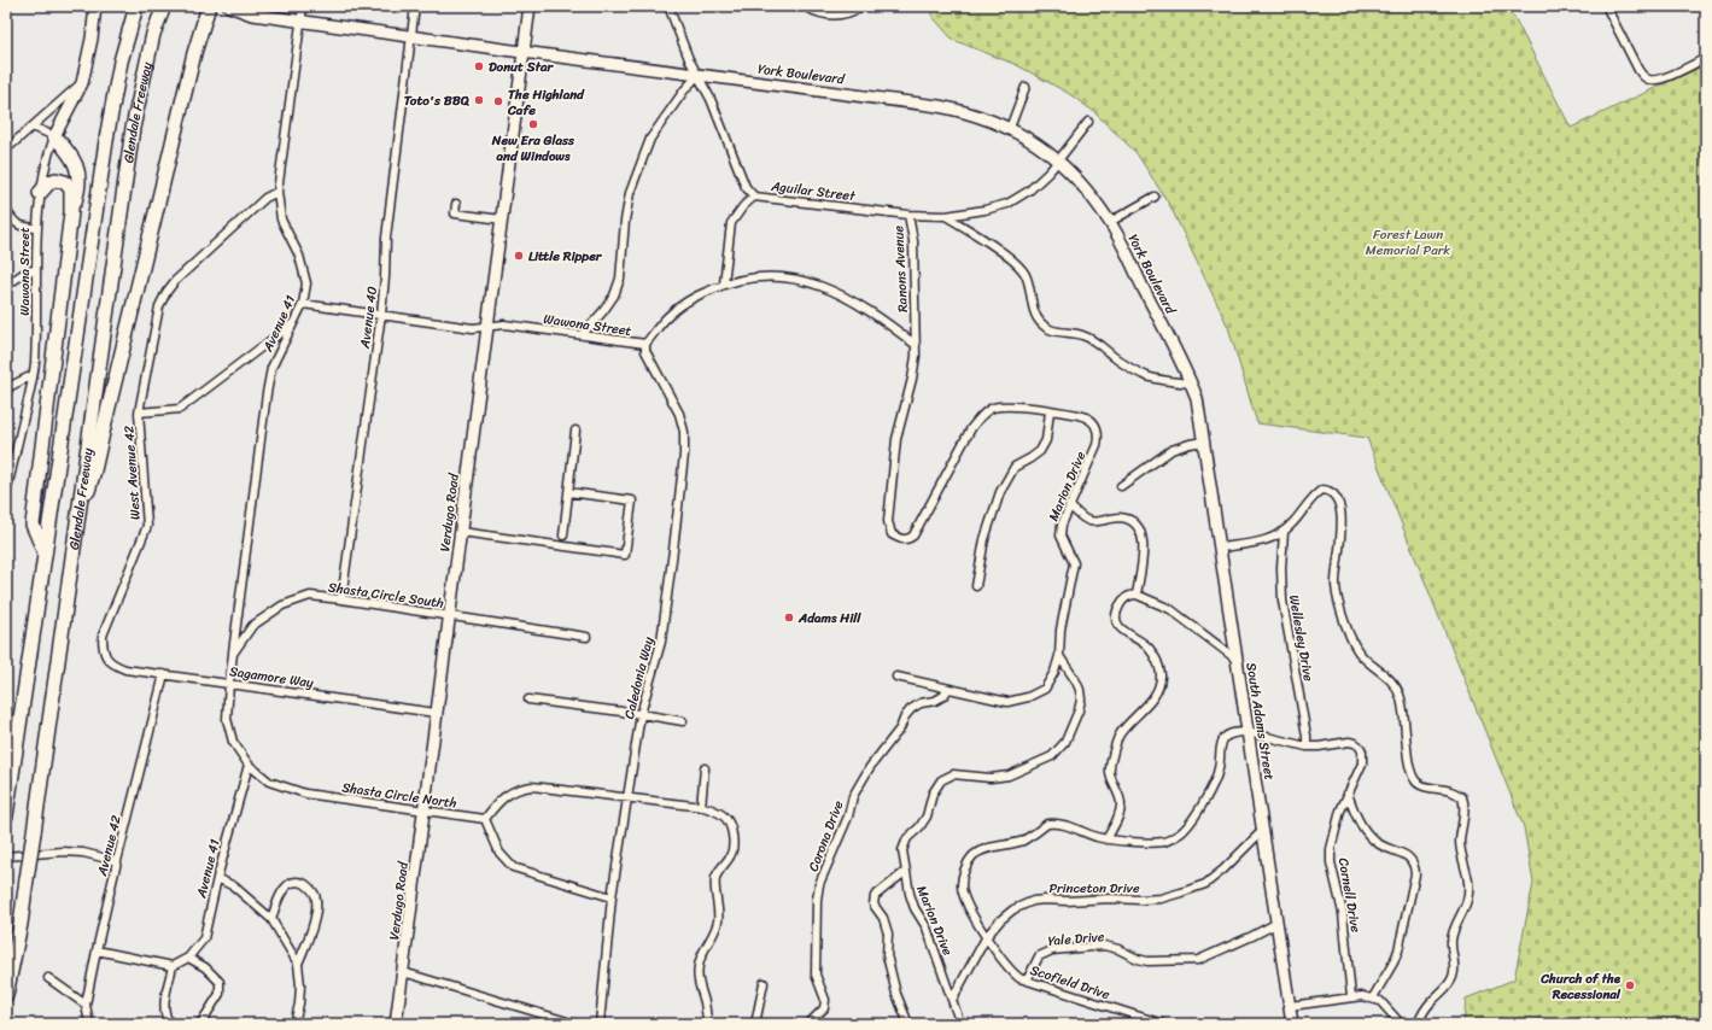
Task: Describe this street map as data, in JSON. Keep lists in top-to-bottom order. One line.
{"streets":{"highway":["Glendale Freeway"],"street":["York Boulevard","Aguilar Street","Ranons Avenue","Wawona Street","Avenue 40","Avenue 41","West Avenue 42","Marion Drive","Verdugo Road","Shasta Circle South","Wellesley Drive","Sagamore Way","Caledonia Way","South Adams Street","Shasta Circle North","Corona Drive","Avenue 42","Princeton Drive","Cornell Drive","Yale Drive","Scofield Drive"]},"crossings":[["York Boulevard","Ranons Avenue"],["York Boulevard","Avenue 40"],["York Boulevard","Avenue 41"],["York Boulevard","Verdugo Road"],["York Boulevard","South Adams Street"],["Aguilar Street","Ranons Avenue"],["Aguilar Street","Wawona Street"],["Ranons Avenue","Wawona Street"],["Ranons Avenue","Marion Drive"],["Wawona Street","Avenue 40"],["Wawona Street","Avenue 41"],["Wawona Street","Verdugo Road"],["Wawona Street","Caledonia Way"],["Avenue 40","Shasta Circle South"],["Avenue 41","West Avenue 42"],["Avenue 41","Shasta Circle South"],["Avenue 41","Shasta Circle North"],["West Avenue 42","Sagamore Way"],["Marion Drive","Princeton Drive"],["Verdugo Road","Shasta Circle South"],["Verdugo Road","Sagamore Way"],["Verdugo Road","Shasta Circle North"],["Shasta Circle South","Sagamore Way"],["Shasta Circle South","Shasta Circle North"],["Wellesley Drive","Cornell Drive"],["Sagamore Way","Shasta Circle North"],["Sagamore Way","Avenue 42"],["South Adams Street","Princeton Drive"],["South Adams Street","Yale Drive"],["Princeton Drive","Scofield Drive"],["Yale Drive","Scofield Drive"]],"parks":["Forest Lawn Memorial Park"],"places":["Donut Star","Toto's BBQ","The Highland Cafe","New Era Glass and Windows","Little Ripper","Adams Hill","Church of the Recessional"]}
